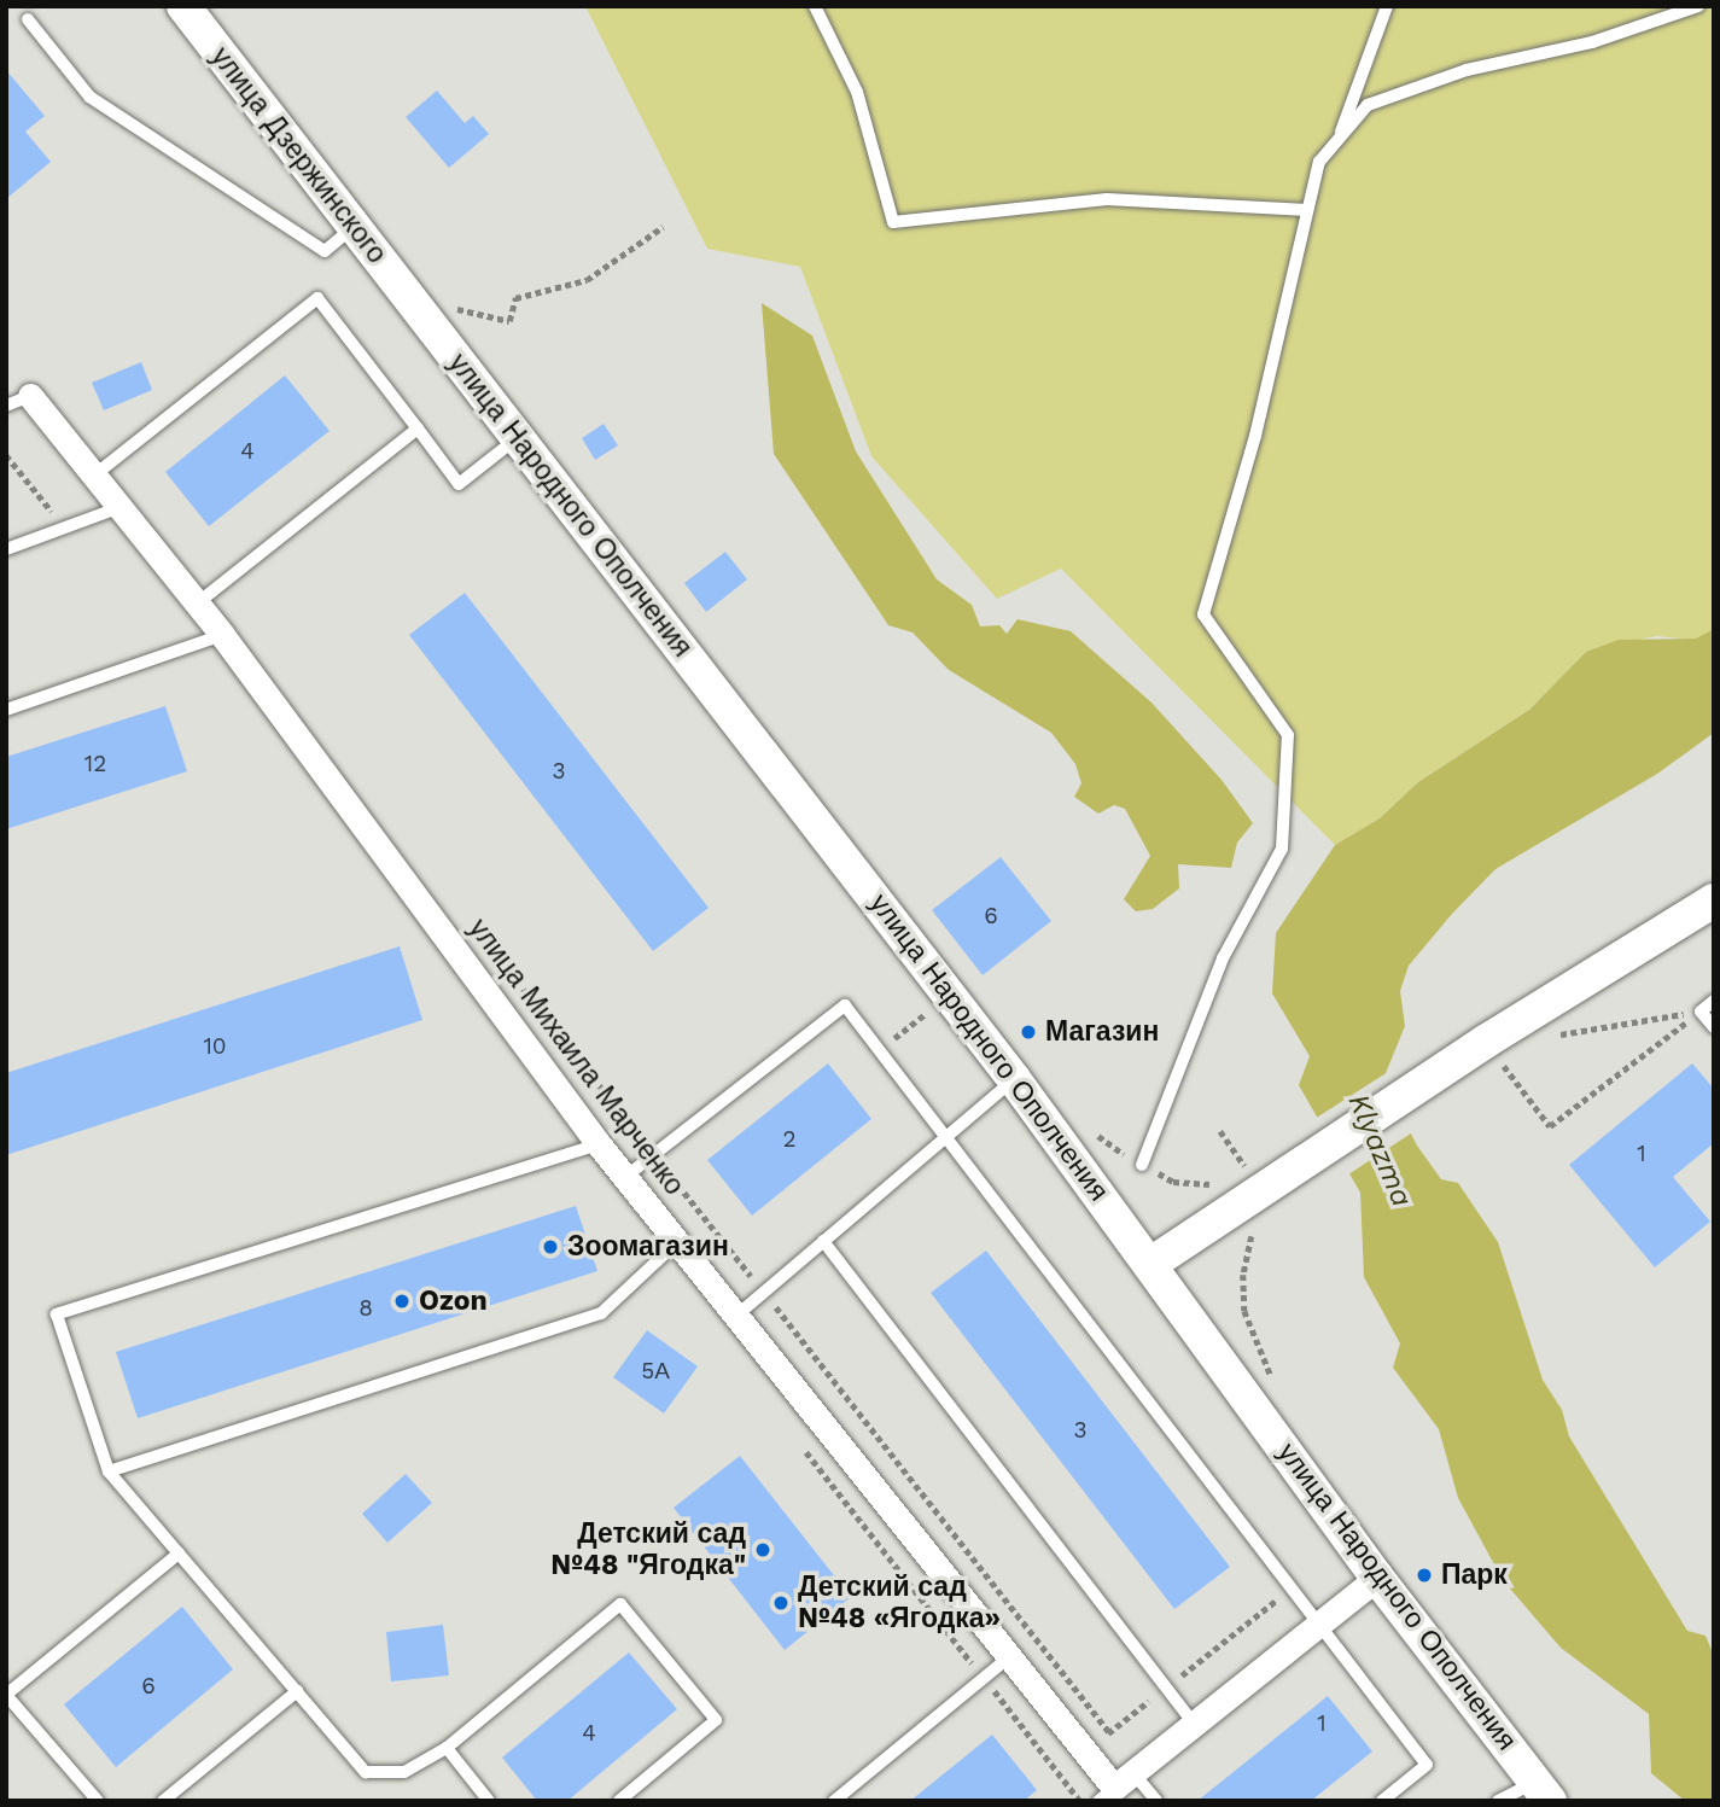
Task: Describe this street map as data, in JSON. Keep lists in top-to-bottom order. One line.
{"streets":{"street":["улица Дзержинского","улица Народного Ополчения","улица Михаила Марченко"]},"crossings":[["улица Дзержинского","улица Народного Ополчения"]],"water":["Klyazma"],"places":["Магазин","Зоомагазин","Ozon","Детский сад №48 \"Ягодка\"","Парк","Детский сад №48 «Ягодка»"],"house_numbers":["4","12","3","6","10","2","1","8","5А","3","6","1","4"]}
